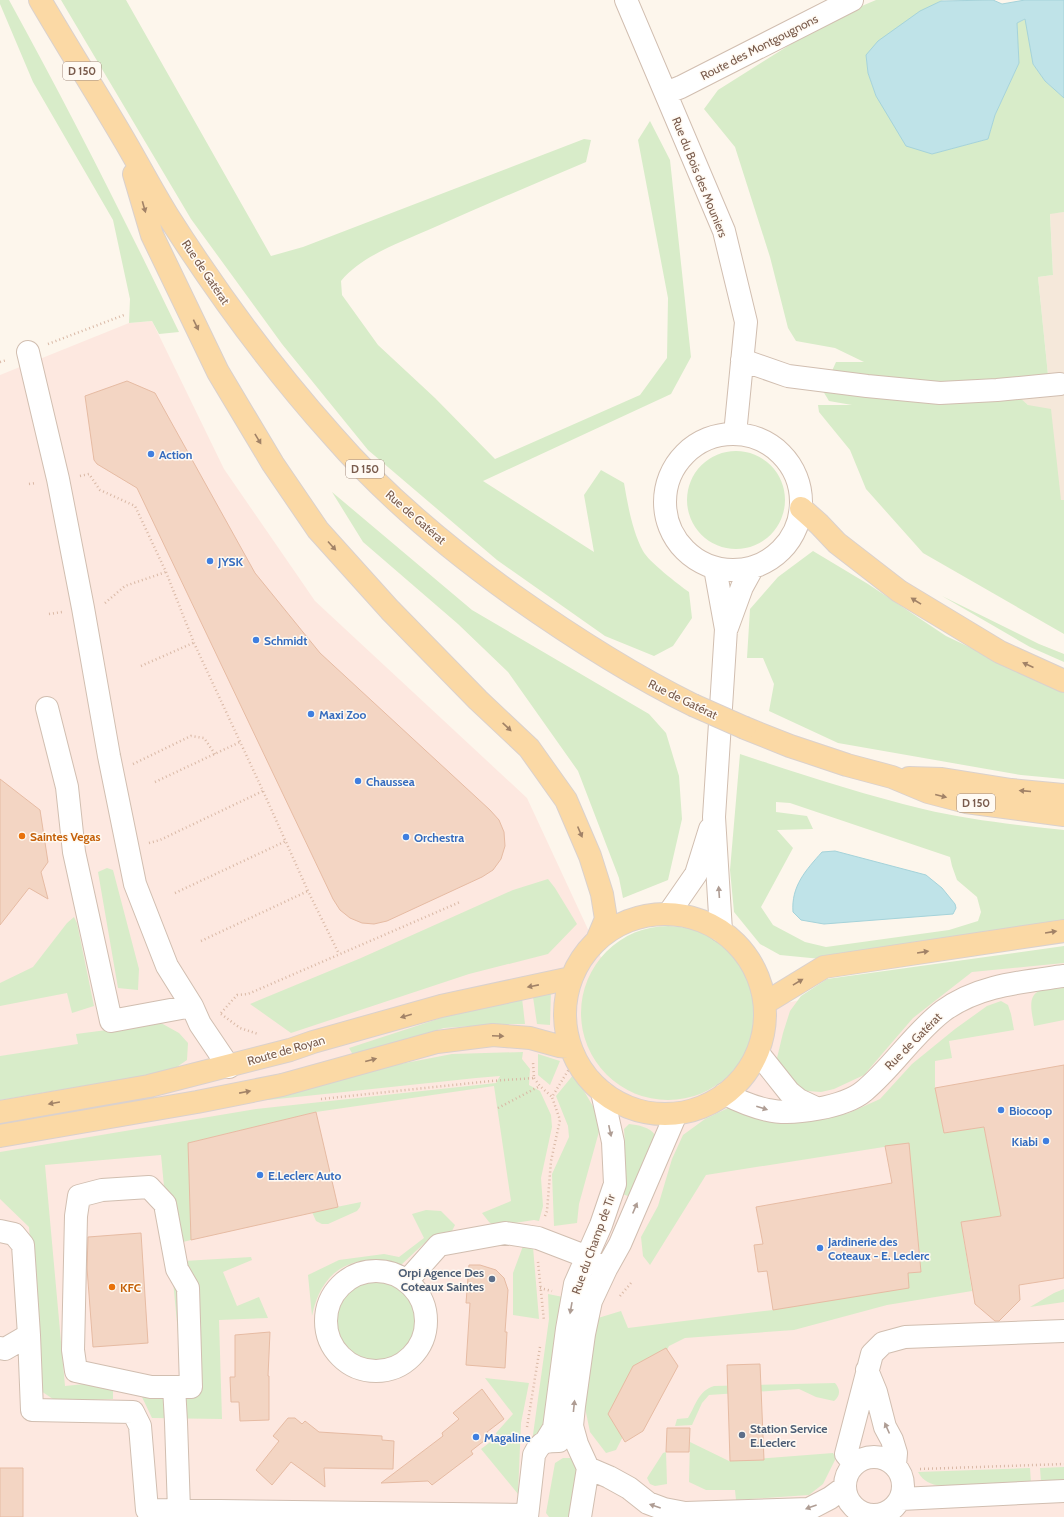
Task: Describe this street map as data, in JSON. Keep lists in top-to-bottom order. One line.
{"streets":{"main road":["D 150","Rue de Gatérat","Route de Royan"],"street":["Route des Montgougnons","Rue du Bois des Mouniers","Rue du Champ de Tir"]},"crossings":[["Route des Montgougnons","Rue du Bois des Mouniers"]],"places":["Action","JYSK","Schmidt","Maxi Zoo","Chaussea","Saintes Vegas","Orchestra","Biocoop","Kiabi","E.Leclerc Auto","Jardinerie des Coteaux - E. Leclerc","Orpi Agence Des Coteaux Saintes","KFC","Station Service E.Leclerc","Magaline"]}
